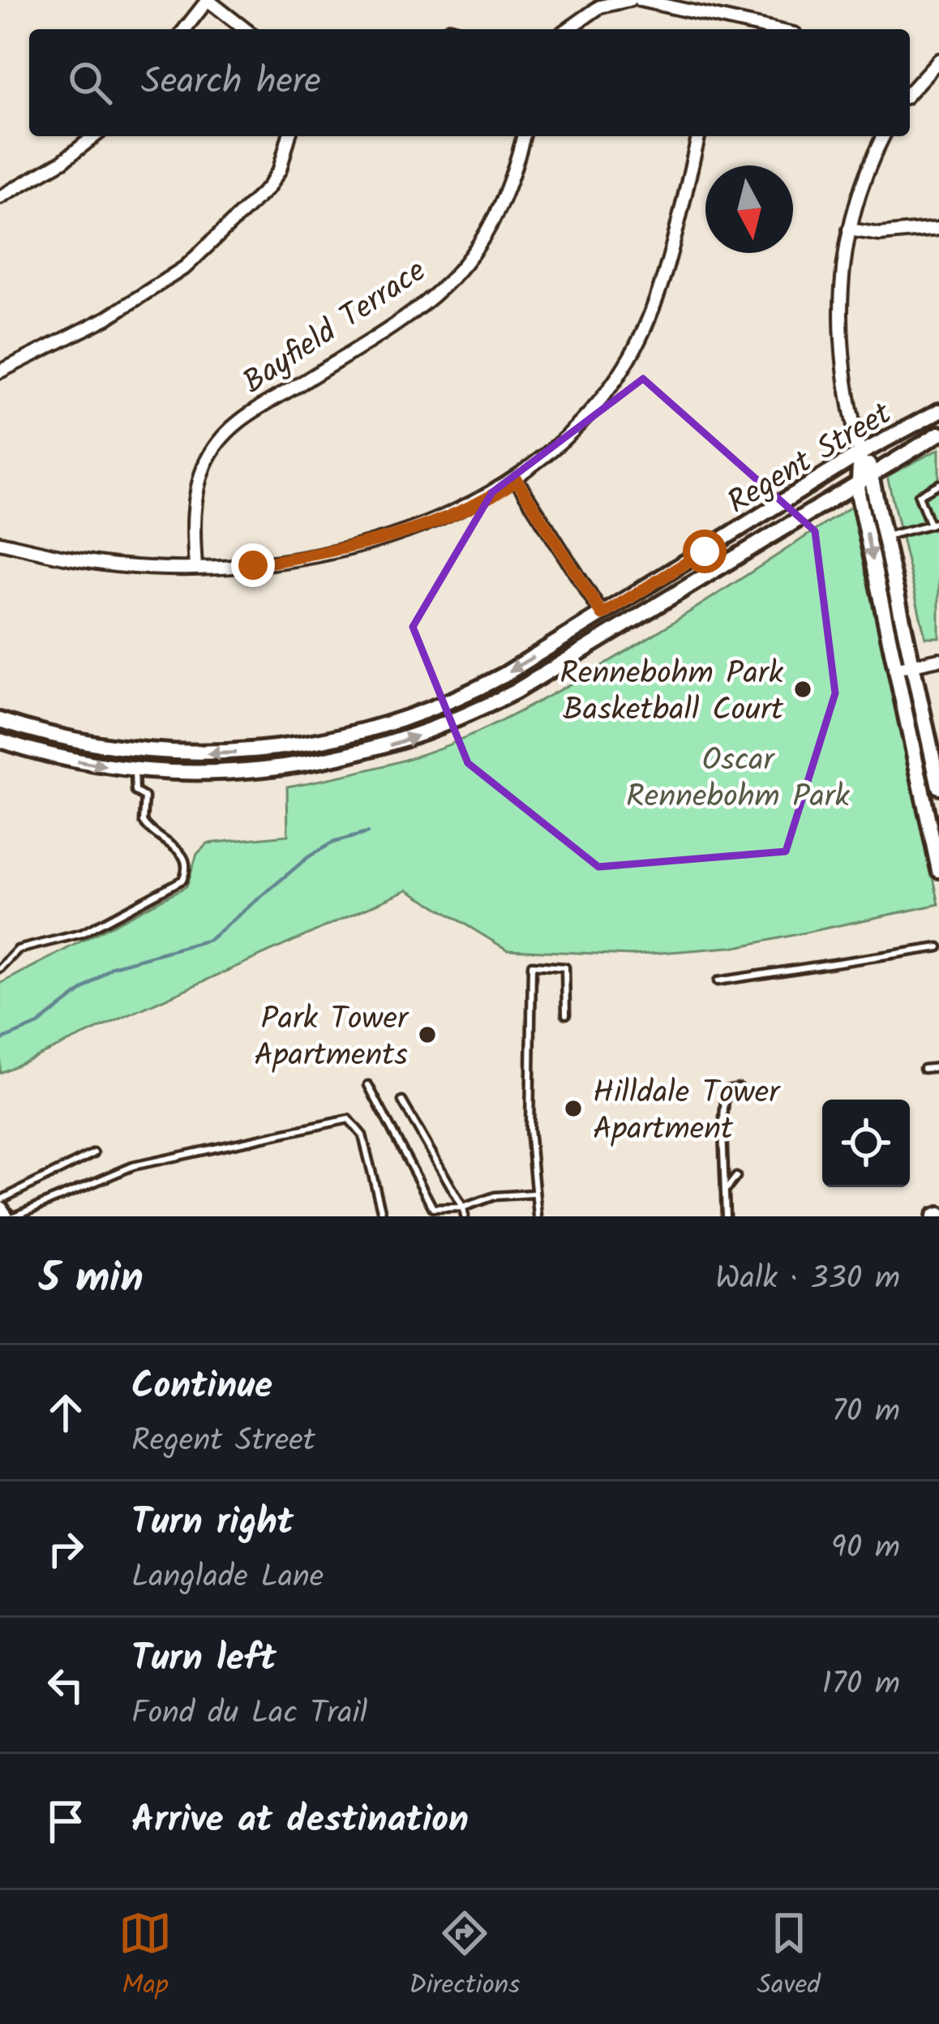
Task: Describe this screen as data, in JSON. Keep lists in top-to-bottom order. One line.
{"streets":{"street":["Bayfield Terrace","Regent Street"]},"parks":["Oscar Rennebohm Park"],"places":["Rennebohm Park Basketball Court","Park Tower Apartments","Hilldale Tower Apartment"],"north":"bottom","page":{"search":"Search here","heading":["5 min","Walk · 330 m"],"list":[["Continue","Regent Street","70 m"],["Turn right","Langlade Lane","90 m"],["Turn left","Fond du Lac Trail","170 m"],"Arrive at destination"],"nav":["Map","Directions","Saved"]}}
